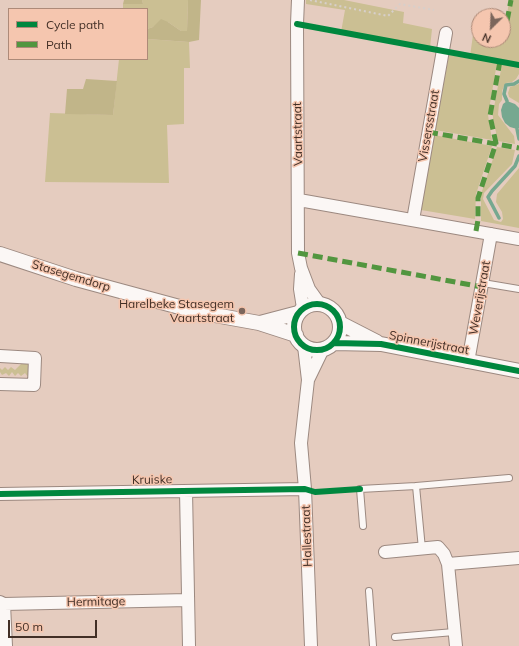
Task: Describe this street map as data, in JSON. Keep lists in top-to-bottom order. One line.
{"streets":{"street":["Vissersstraat","Vaartstraat","Stasegemdorp","Weverijstraat","Spinnerijstraat","Kruiske","Hallestraat","Hermitage"]},"crossings":[["Vaartstraat","Stasegemdorp"],["Vaartstraat","Spinnerijstraat"],["Vaartstraat","Hallestraat"],["Stasegemdorp","Spinnerijstraat"],["Stasegemdorp","Hallestraat"],["Weverijstraat","Spinnerijstraat"],["Spinnerijstraat","Hallestraat"],["Kruiske","Hallestraat"]],"places":["Harelbeke Stasegem Vaartstraat"],"legend":["Cycle path","Path"],"scale_bar":"50 m","north":"bottom left"}
